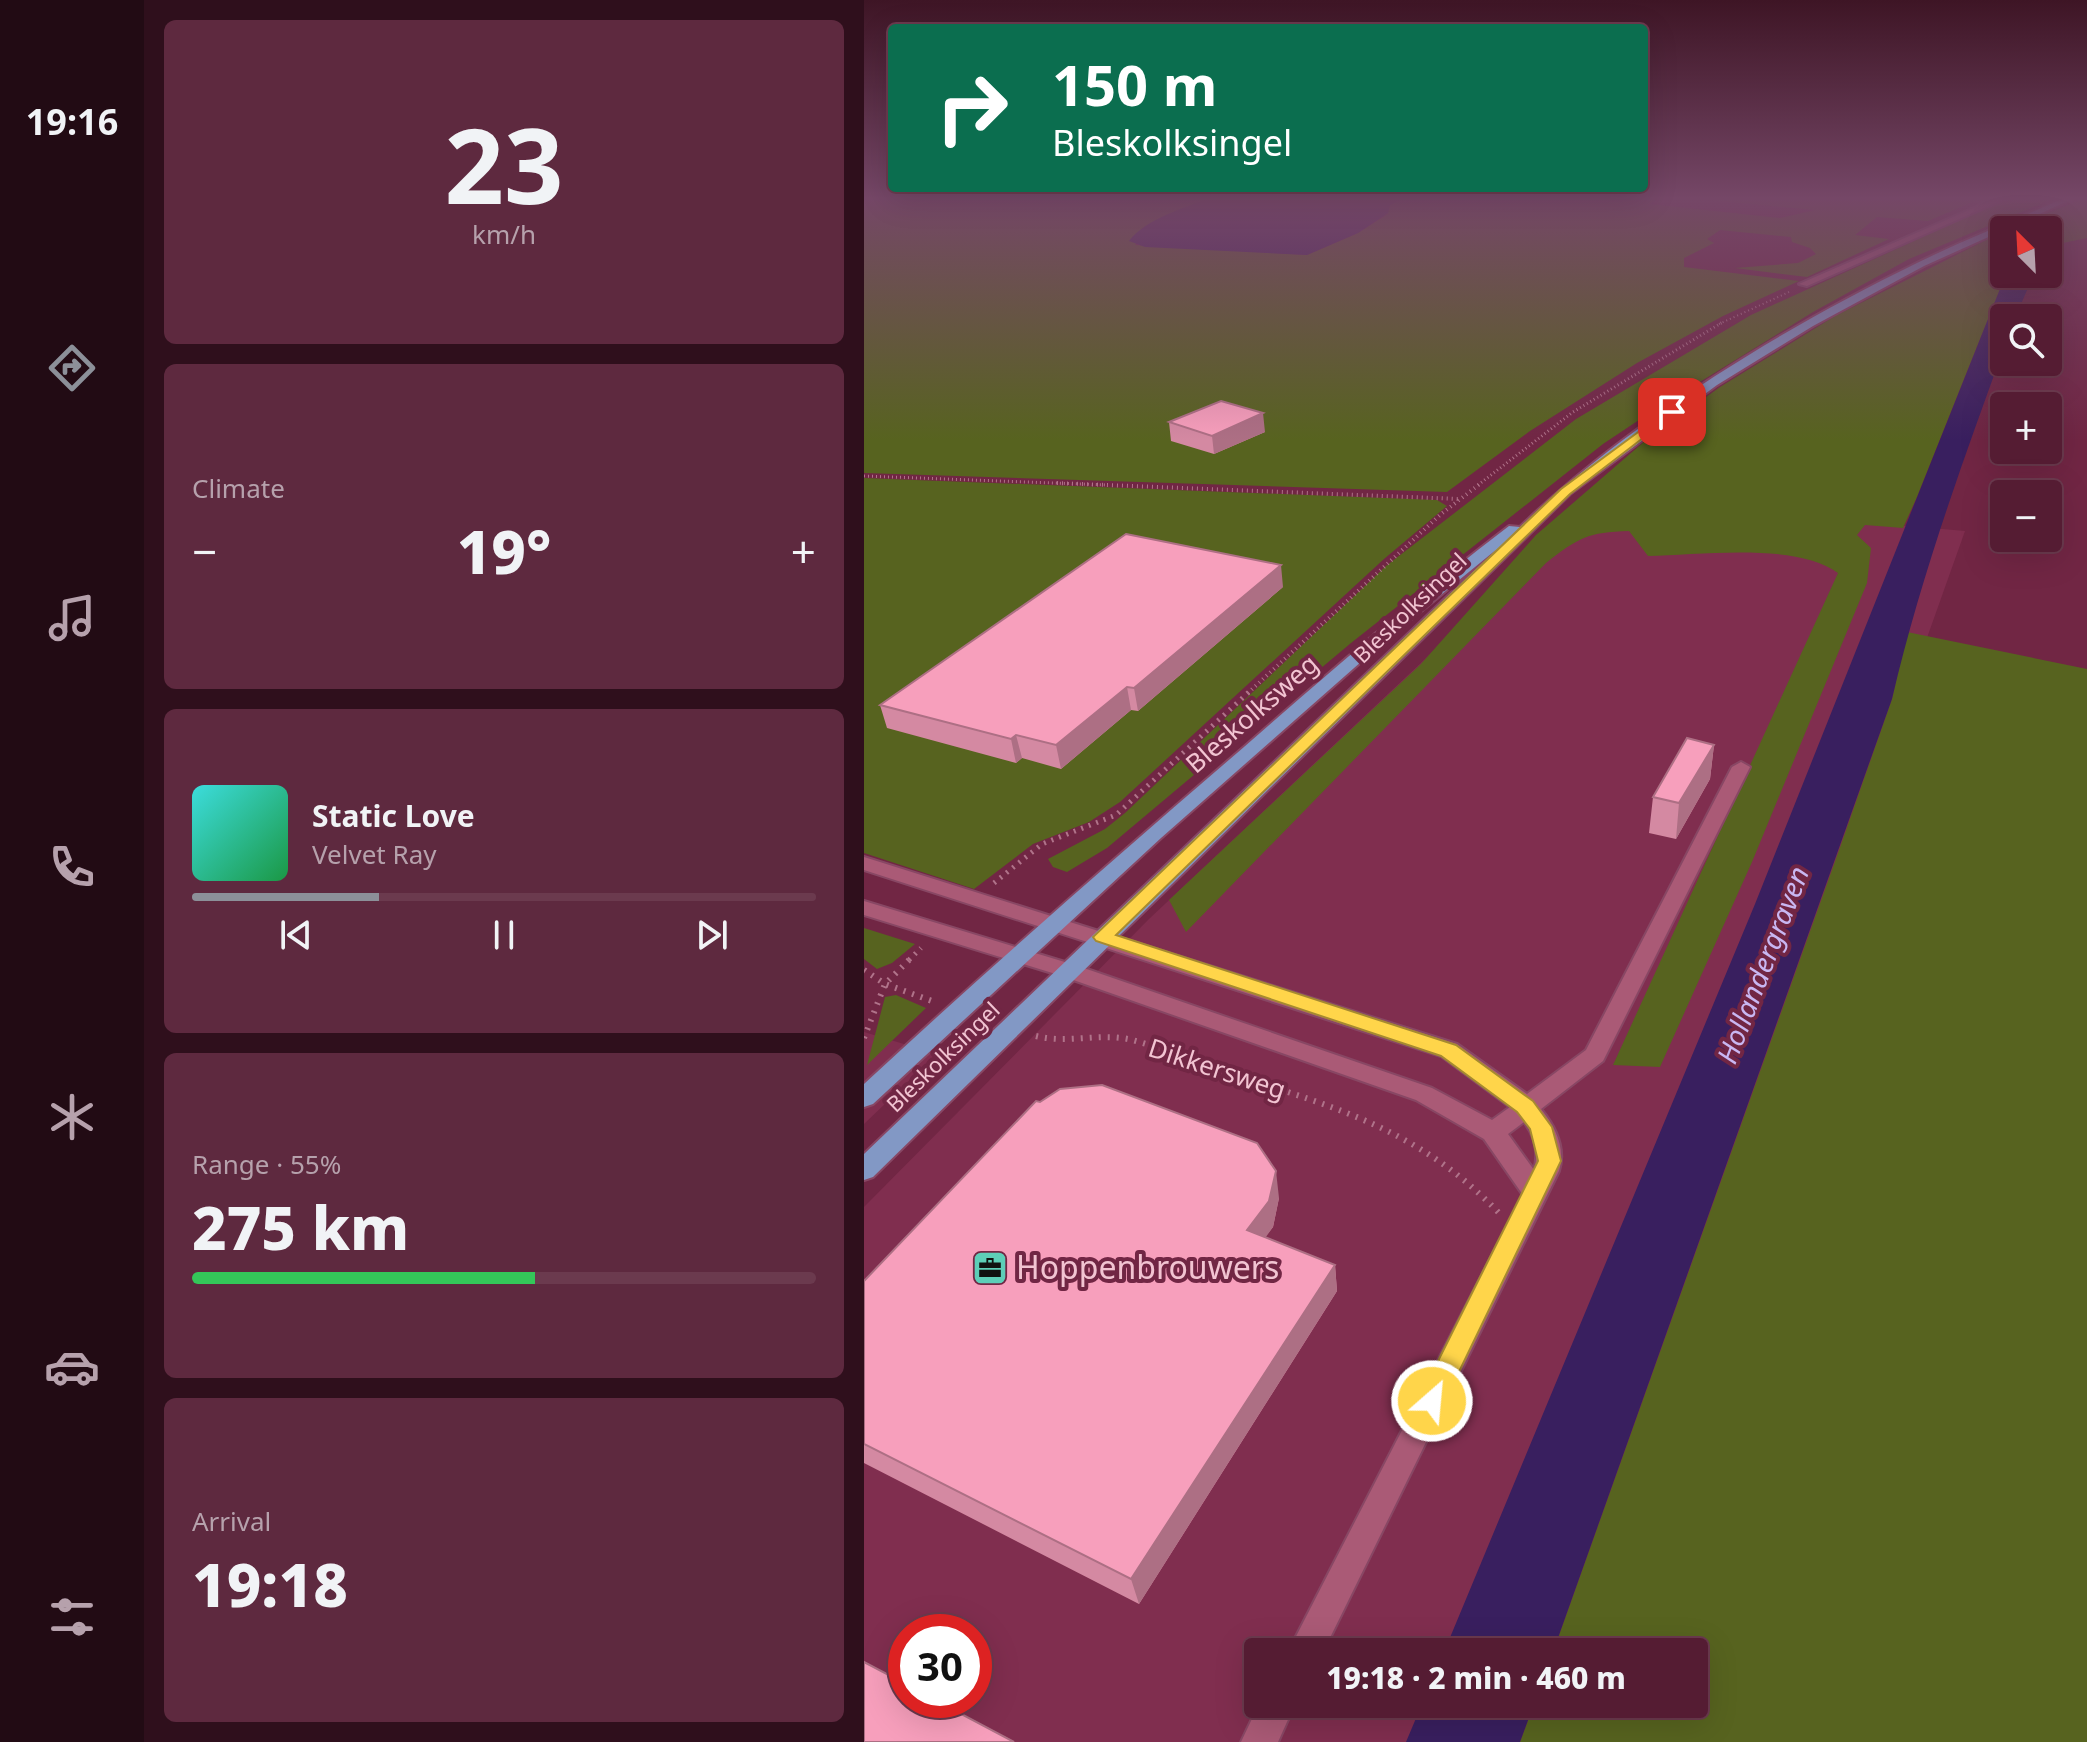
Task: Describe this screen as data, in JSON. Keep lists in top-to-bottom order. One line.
{"streets":{"main road":["Bleskolksingel","Bleskolksweg"],"street":["Dikkersweg"]},"crossings":[["Bleskolksingel","Bleskolksweg"],["Bleskolksingel","Dikkersweg"]],"water":["Hollandergraven"],"places":{"office":["Hoppenbrouwers"]},"north":"top left","page":{"tabs":"19:16","tile":[["23","km/h"],"Climate",["Range · 55%","275 km"],["Arrival","19:18"]],"turn":["150 m","Bleskolksingel"],"map_buttons":["+","−"],"heat":["−","19°","+"],"song":["Static Love","Velvet Ray"],"limit":"30","trip":"19:18 · 2 min · 460 m"}}
